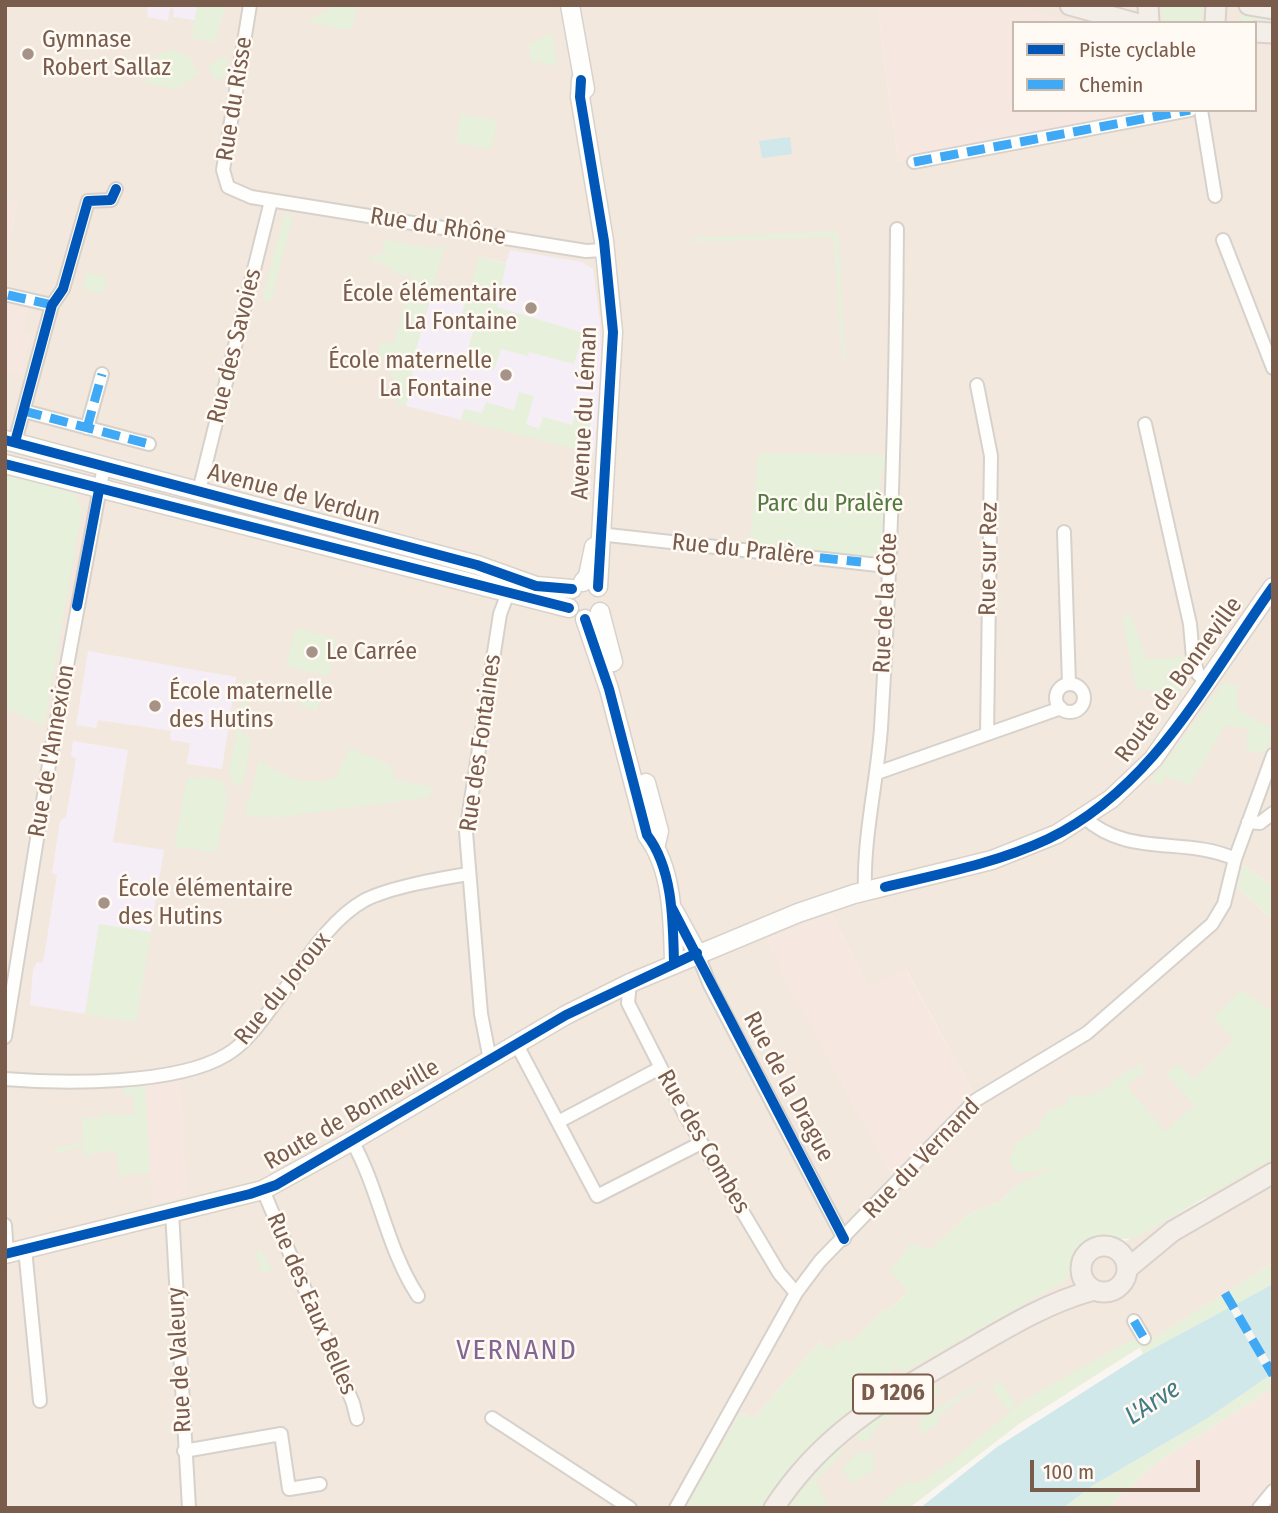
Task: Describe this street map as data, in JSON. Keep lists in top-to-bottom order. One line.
{"streets":{"main road":["D 1206"],"street":["Rue du Risse","Rue du Rhône","Rue des Savoies","Avenue du Léman","Avenue de Verdun","Rue du Pralère","Rue sur Rez","Rue de la Côte","Route de Bonneville","Rue des Fontaines","Rue de l'Annexion","Rue du Joroux","Rue de la Drague","Rue des Combes","Rue du Vernand","Rue des Eaux Belles","Rue de Valeury"]},"crossings":[["Rue du Risse","Rue du Rhône"],["Rue du Risse","Rue des Savoies"],["Rue du Rhône","Rue des Savoies"],["Rue du Rhône","Avenue du Léman"],["Rue des Savoies","Avenue de Verdun"],["Avenue du Léman","Avenue de Verdun"],["Avenue du Léman","Rue du Pralère"],["Avenue de Verdun","Rue des Fontaines"],["Avenue de Verdun","Rue de l'Annexion"],["Rue du Pralère","Rue de la Côte"],["Rue de la Côte","Route de Bonneville"],["Route de Bonneville","Rue des Fontaines"],["Route de Bonneville","Rue de la Drague"],["Route de Bonneville","Rue des Combes"],["Route de Bonneville","Rue des Eaux Belles"],["Route de Bonneville","Rue de Valeury"],["Rue des Fontaines","Rue du Joroux"],["Rue de la Drague","Rue du Vernand"],["Rue des Combes","Rue du Vernand"]],"districts":["VERNAND"],"water":["L'Arve"],"parks":["Parc du Pralère"],"places":["Gymnase Robert Sallaz","École élémentaire La Fontaine","École maternelle La Fontaine","Le Carrée","École maternelle des Hutins","École élémentaire des Hutins"],"legend":["Piste cyclable","Chemin"],"scale_bar":"100 m"}
